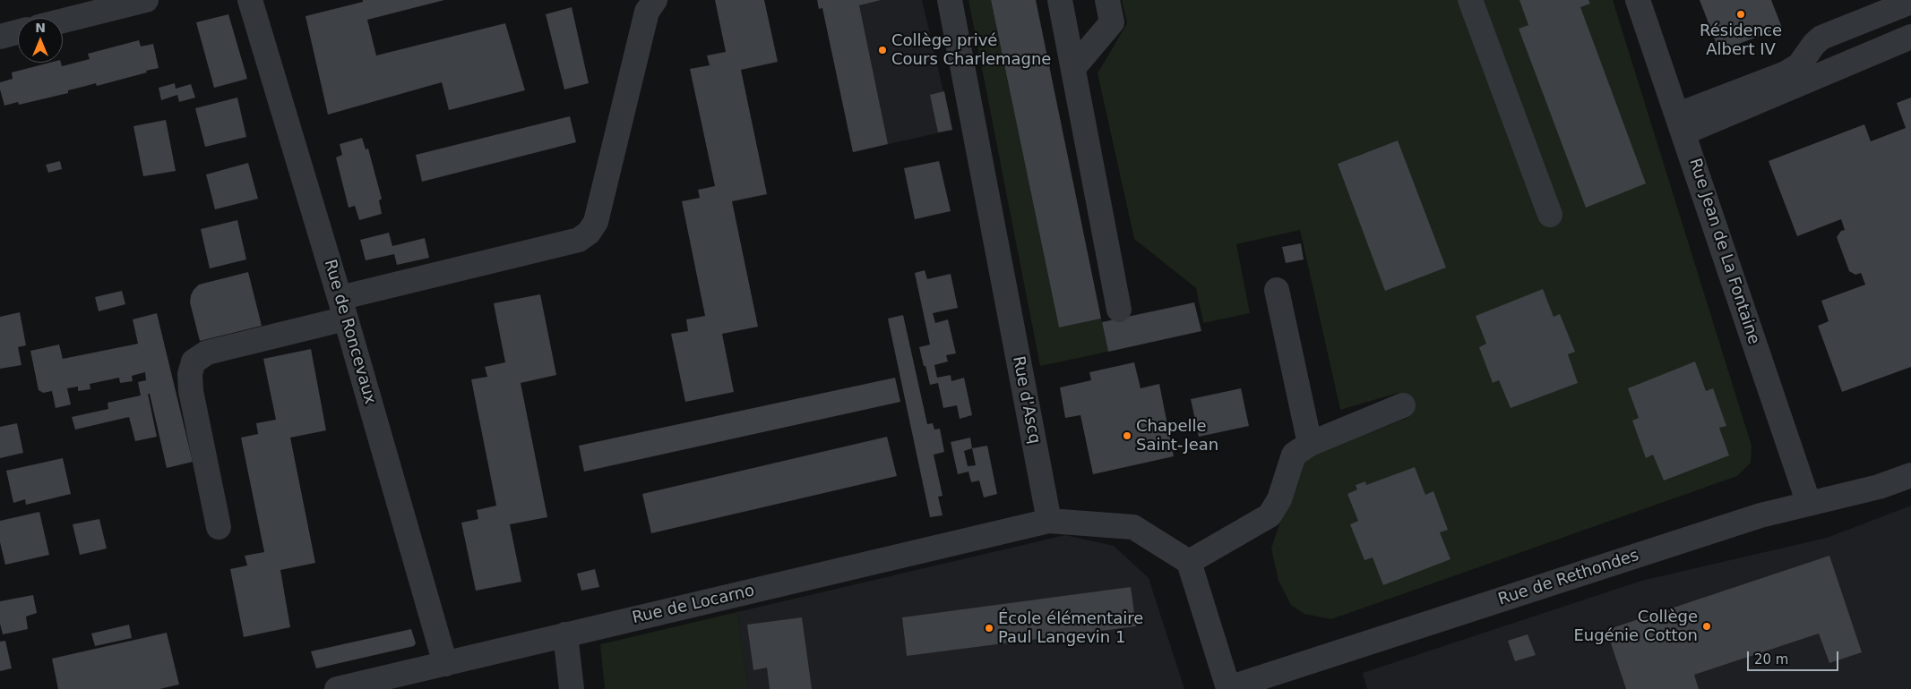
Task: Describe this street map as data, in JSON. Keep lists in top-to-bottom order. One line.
{"streets":{"street":["Rue Jean de La Fontaine","Rue de Roncevaux","Rue d'Ascq","Rue de Rethondes","Rue de Locarno"]},"crossings":[["Rue Jean de La Fontaine","Rue de Rethondes"],["Rue de Roncevaux","Rue de Locarno"],["Rue d'Ascq","Rue de Locarno"]],"places":["Résidence Albert IV","Collège privé Cours Charlemagne","Chapelle Saint-Jean","Collège Eugénie Cotton","École élémentaire Paul Langevin 1"],"scale_bar":"20 m","north":"top"}
